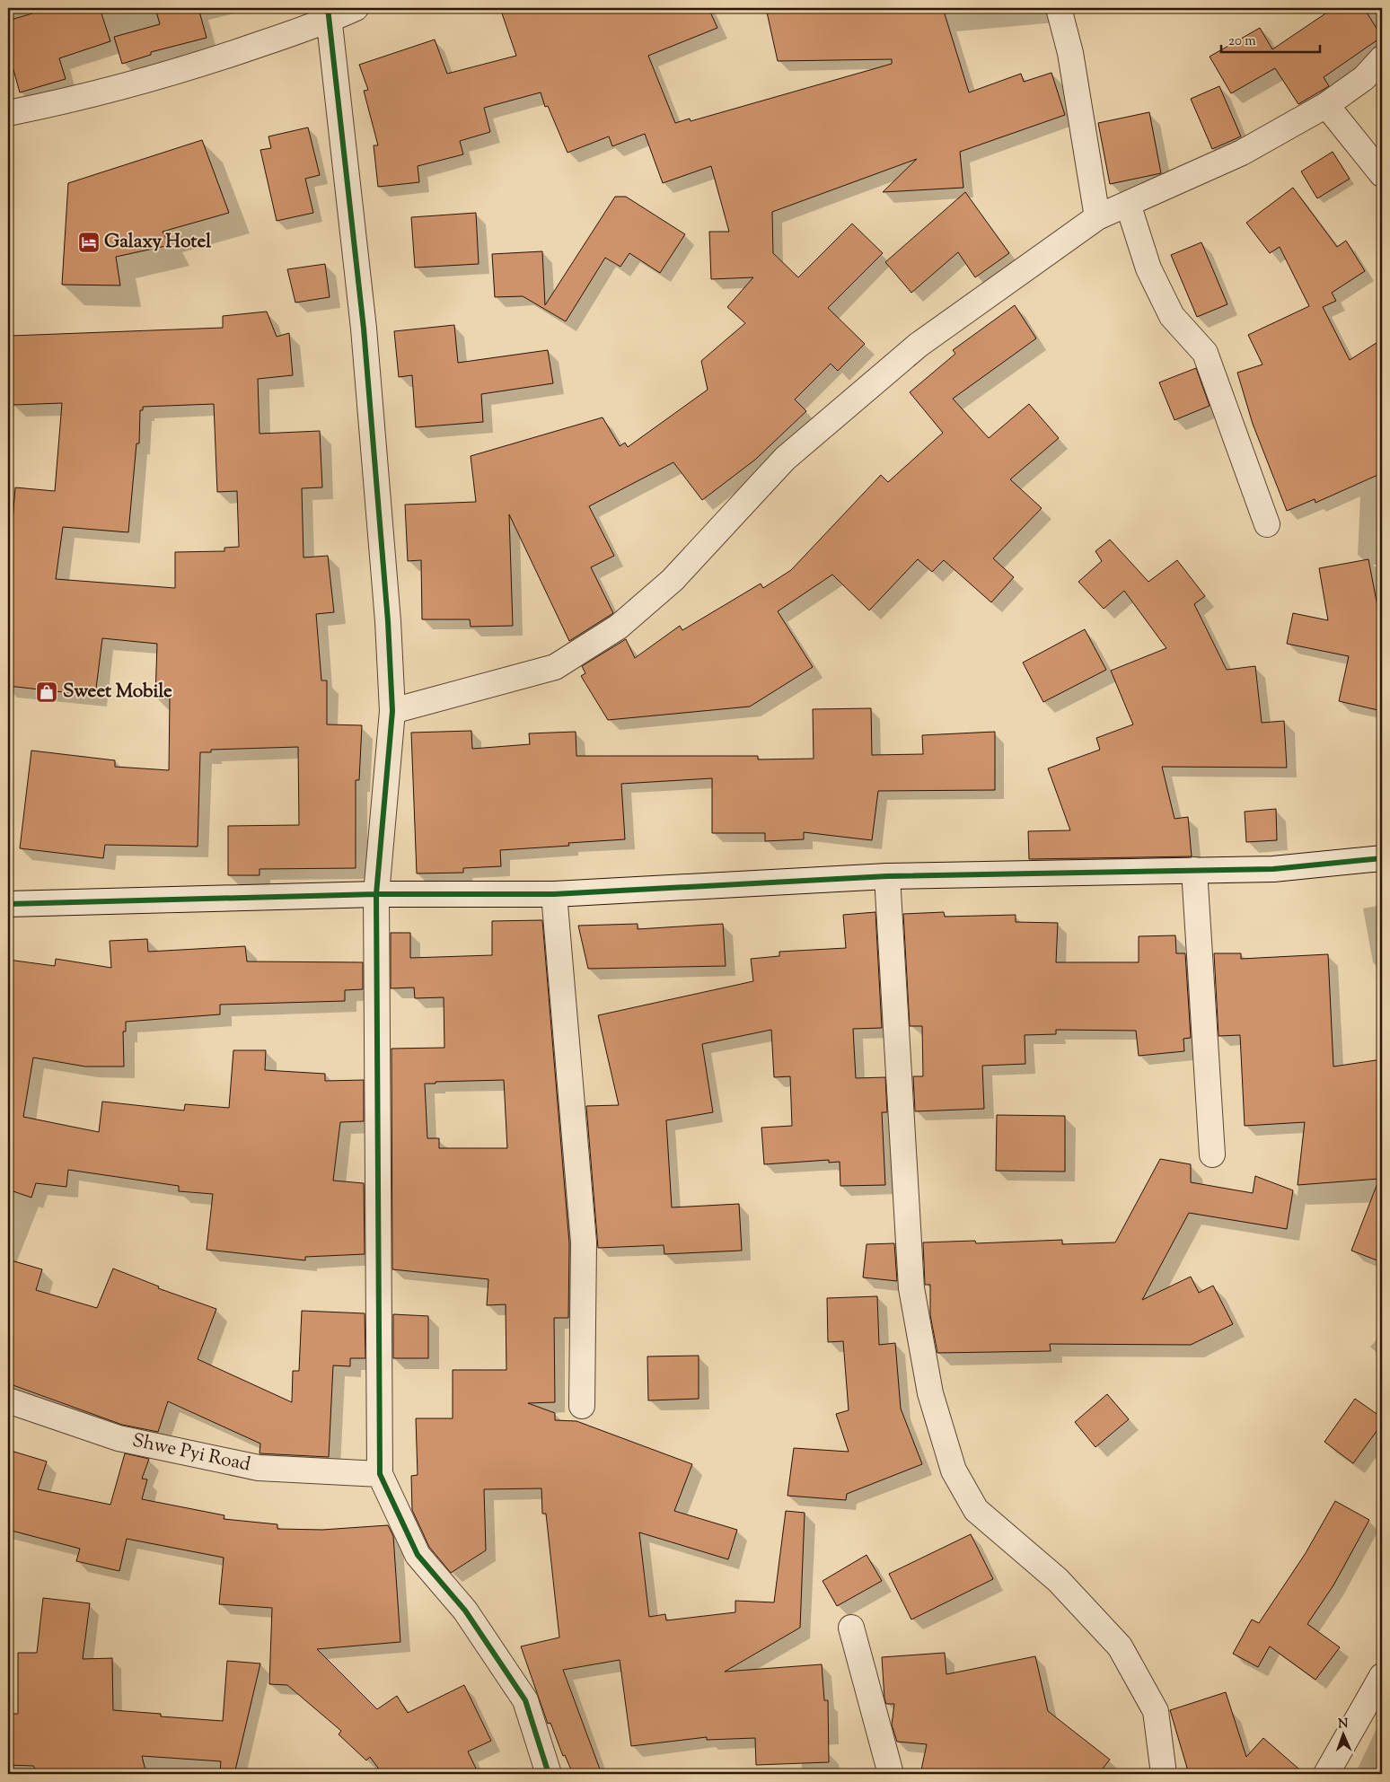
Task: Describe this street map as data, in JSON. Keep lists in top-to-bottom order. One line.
{"streets":{"street":["Shwe Pyi Road"]},"places":{"hotel":["Galaxy Hotel"],"shop":["Sweet Mobile"]},"scale_bar":"20 m","north":"top"}
